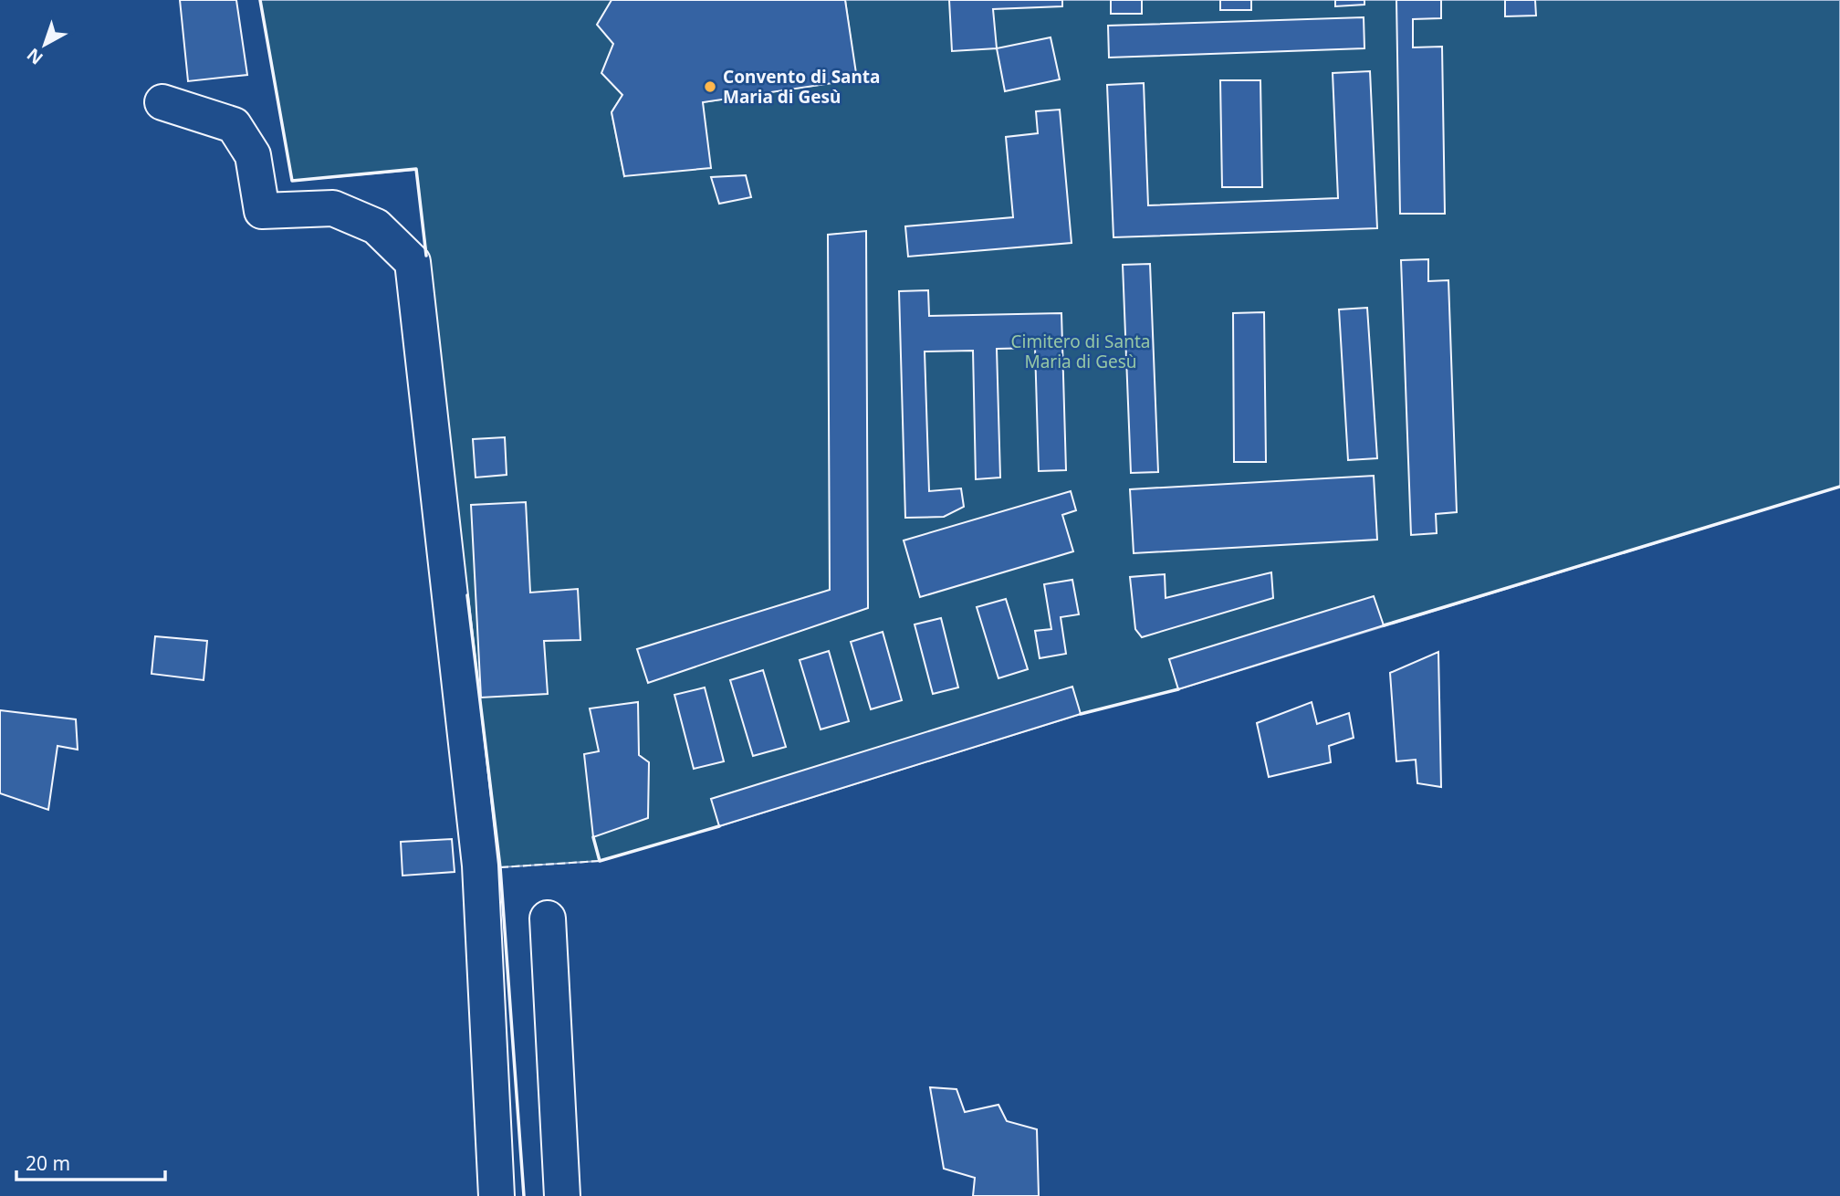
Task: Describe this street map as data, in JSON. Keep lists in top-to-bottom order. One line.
{"parks":["Cimitero di Santa Maria di Gesù"],"places":["Convento di Santa Maria di Gesù"],"scale_bar":"20 m","north":"bottom left"}
